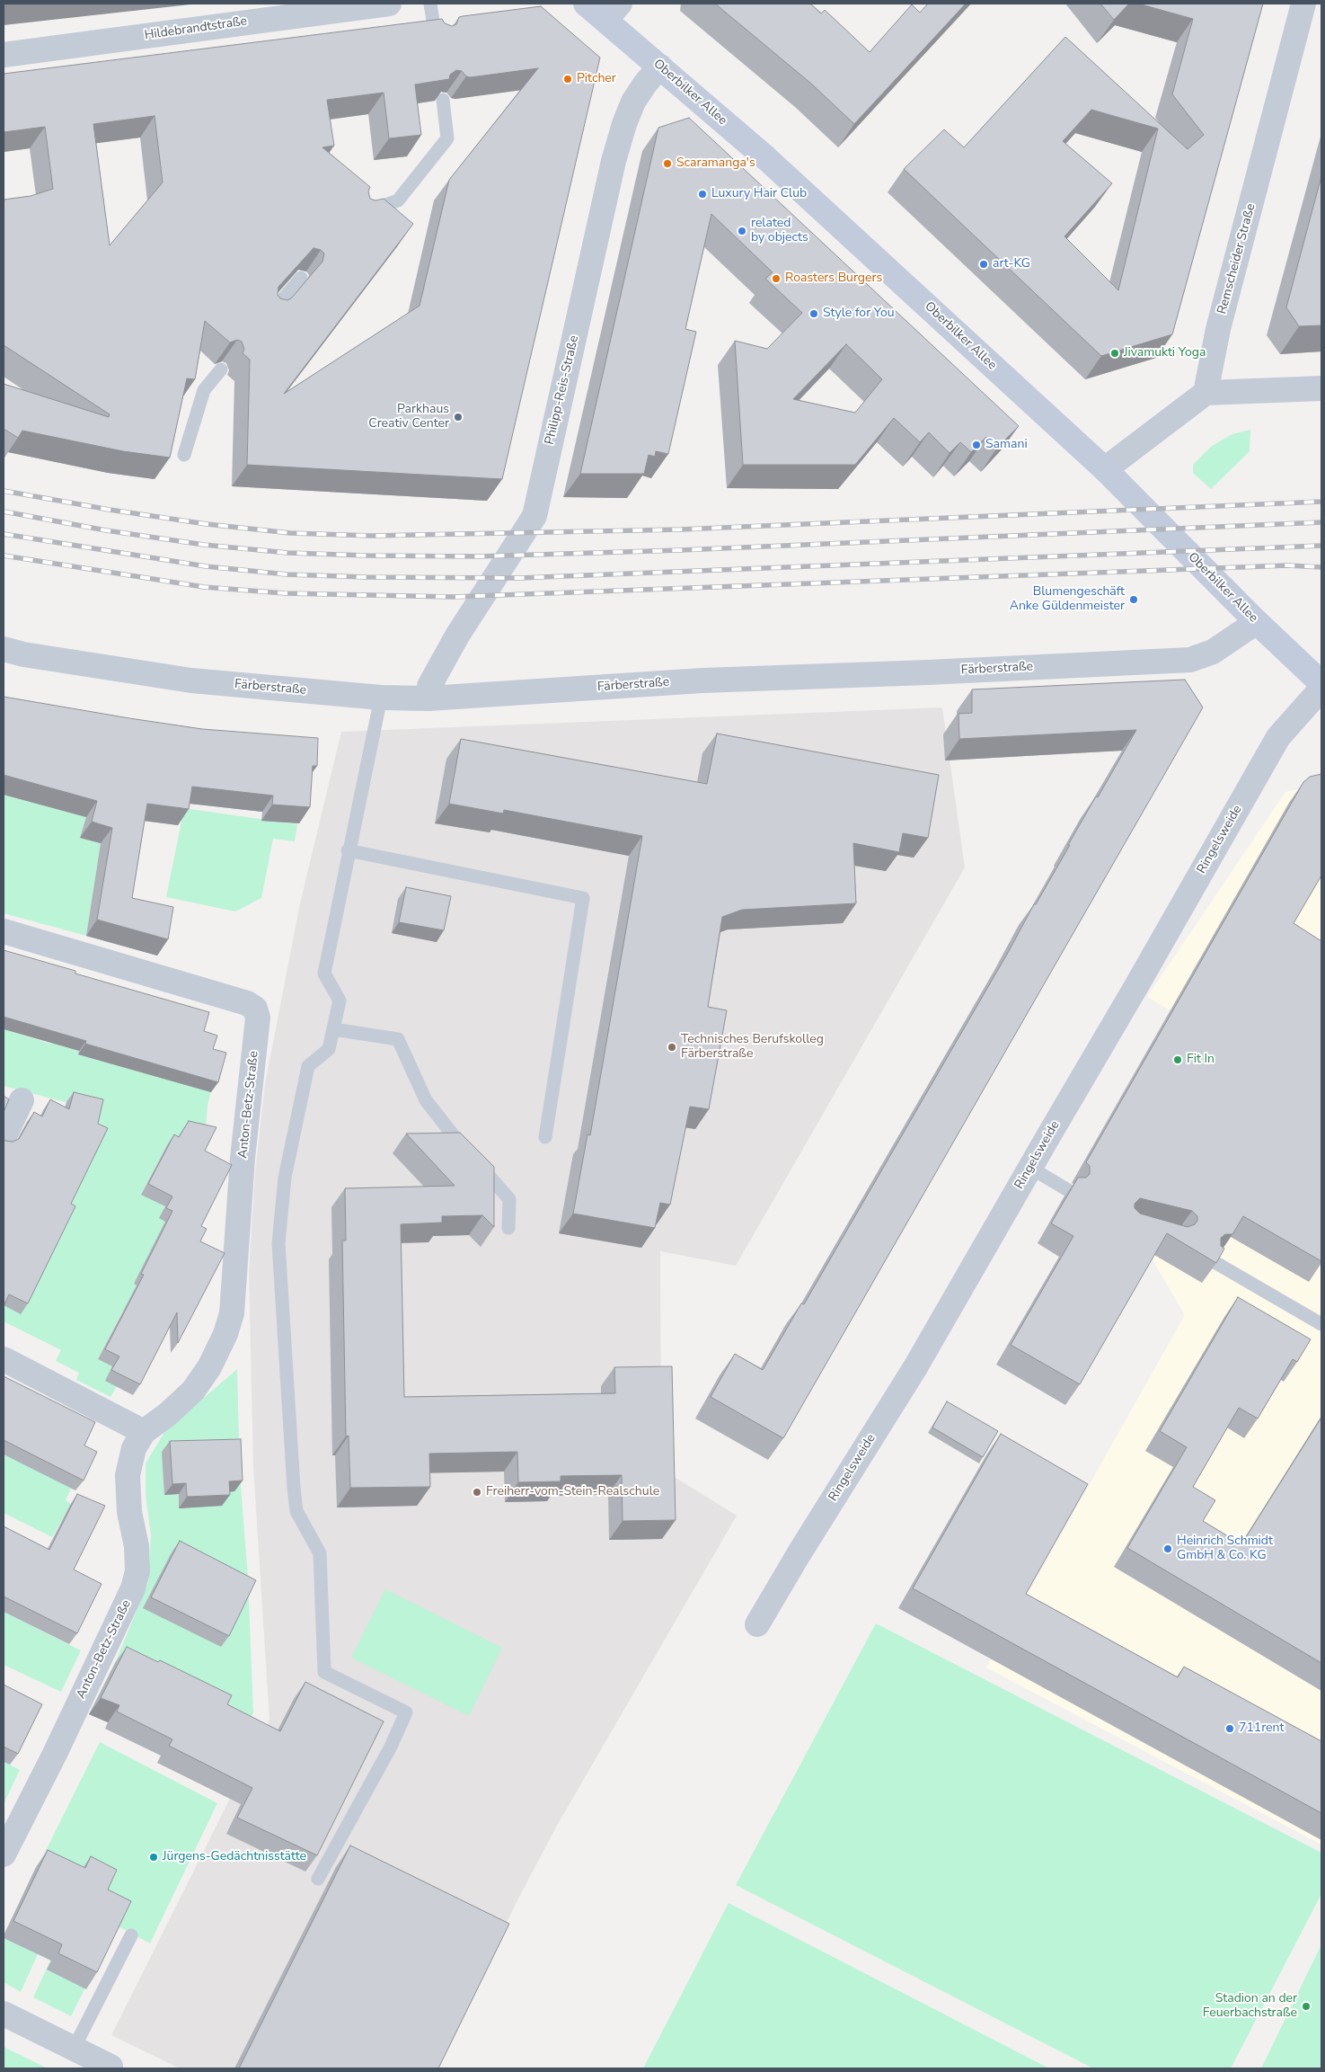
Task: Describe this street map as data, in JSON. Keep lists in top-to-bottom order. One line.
{"streets":{"main road":["Oberbilker Allee"],"street":["Hildebrandtstraße","Remscheider Straße","Philipp-Reis-Straße","Färberstraße","Ringelsweide","Anton-Betz-Straße"]},"crossings":[["Oberbilker Allee","Philipp-Reis-Straße"],["Oberbilker Allee","Färberstraße"],["Philipp-Reis-Straße","Färberstraße"]],"places":["Pitcher","Scaramanga's","Luxury Hair Club","related by objects","art-KG","Roasters Burgers","Style for You","Jivamukti Yoga","Parkhaus Creativ Center","Samani","Blumengeschäft Anke Güldenmeister","Technisches Berufskolleg Färberstraße","Fit In","Freiherr-vom-Stein-Realschule","Heinrich Schmidt GmbH & Co. KG","711rent","Jürgens-Gedächtnisstätte","Stadion an der Feuerbachstraße"]}
